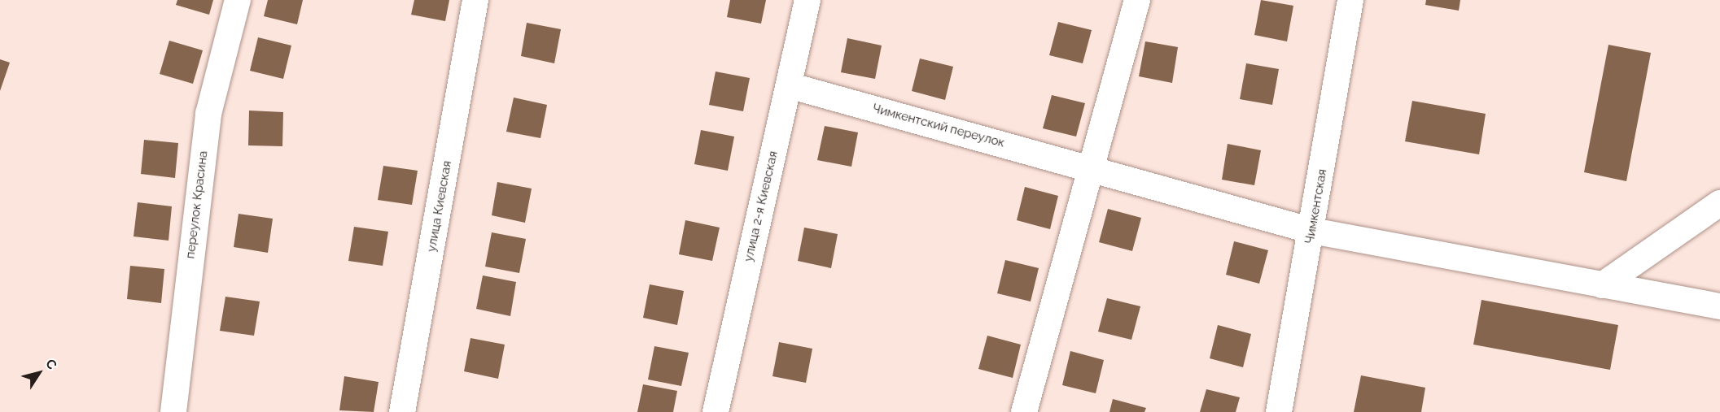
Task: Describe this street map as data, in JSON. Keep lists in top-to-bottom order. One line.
{"streets":{"street":["Чимкентский переулок","переулок Красина","улица Киевская","улица 2-я Киевская","Чимкентская"]},"crossings":[["Чимкентский переулок","улица 2-я Киевская"],["Чимкентский переулок","Чимкентская"]],"north":"top right"}
